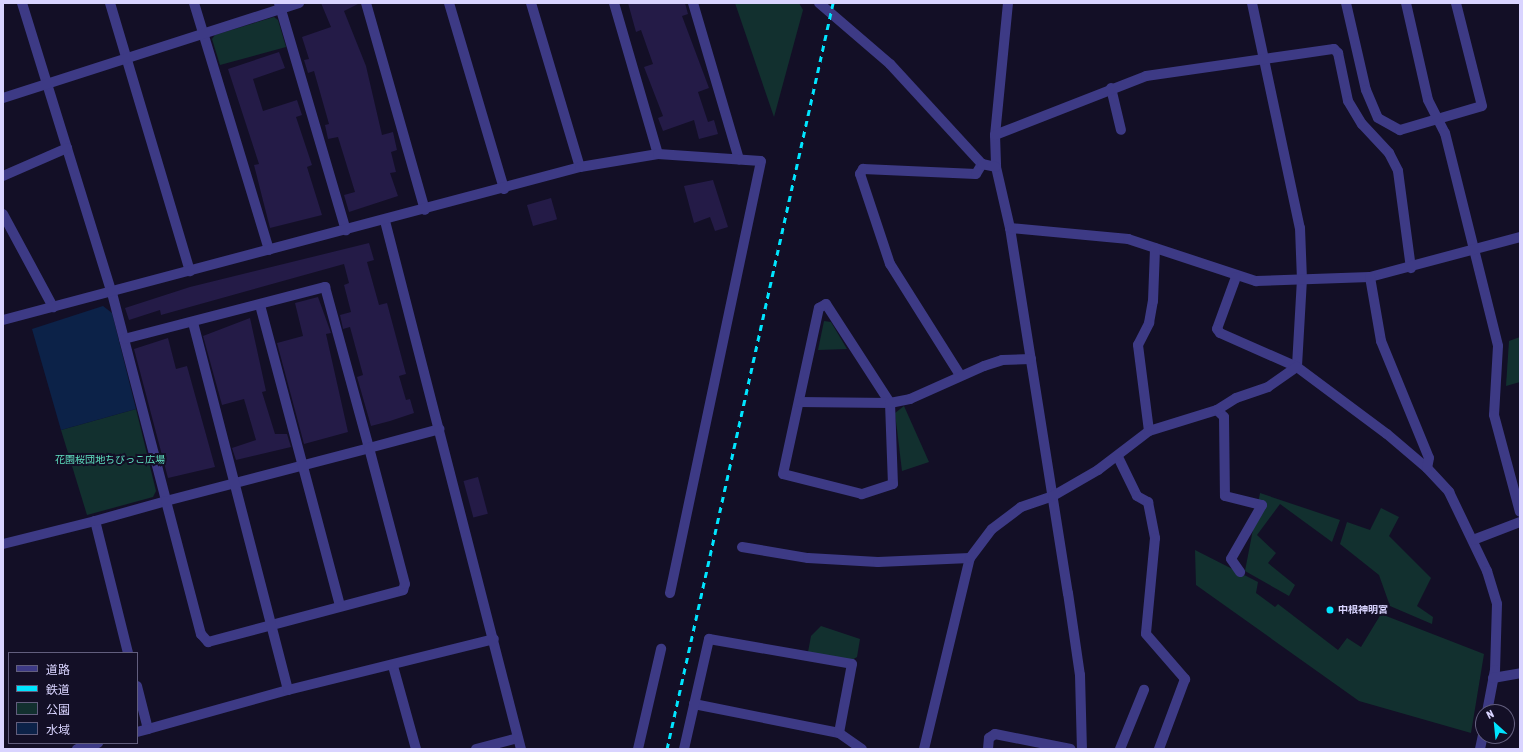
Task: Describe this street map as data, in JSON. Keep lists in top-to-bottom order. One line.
{"parks":["花園桜団地ちびっこ広場"],"places":["中根神明宮"],"legend":["道路","鉄道","公園","水域"],"north":"top left"}
